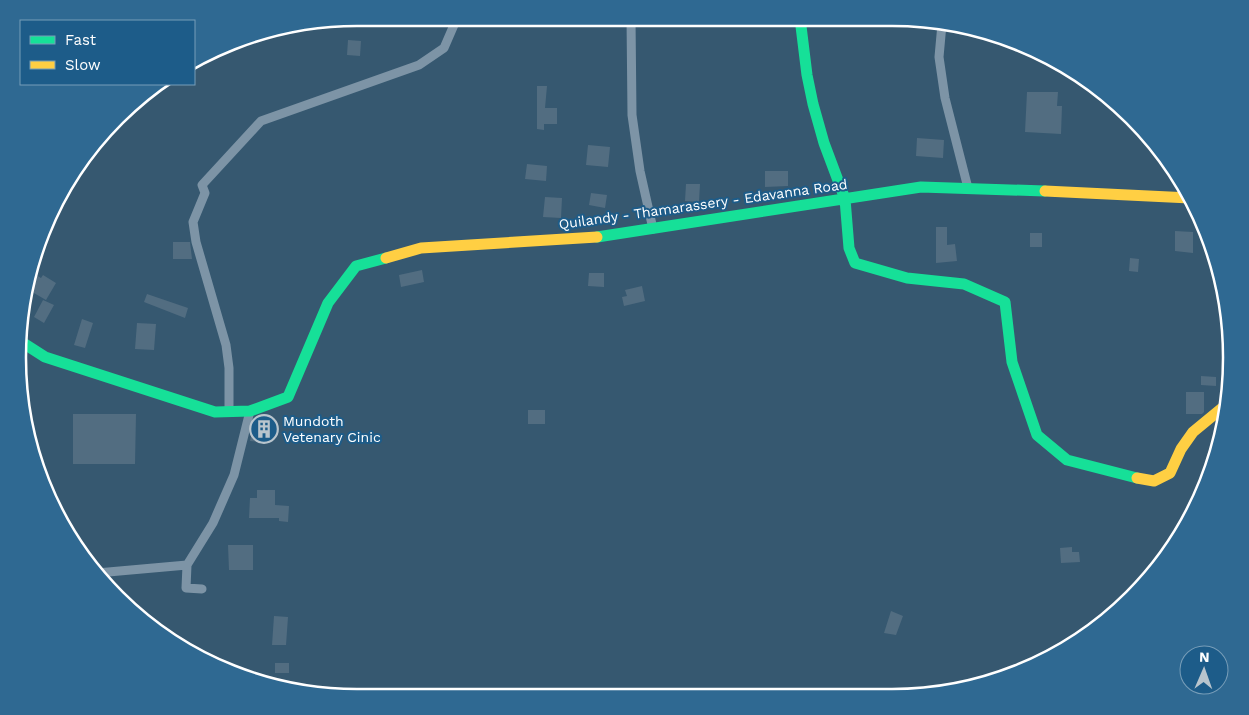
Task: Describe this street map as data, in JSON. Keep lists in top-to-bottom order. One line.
{"streets":{"main road":["Quilandy - Thamarassery - Edavanna Road"]},"places":{"building":["Mundoth Vetenary Cinic"]},"legend":["Fast","Slow"],"north":"top"}
